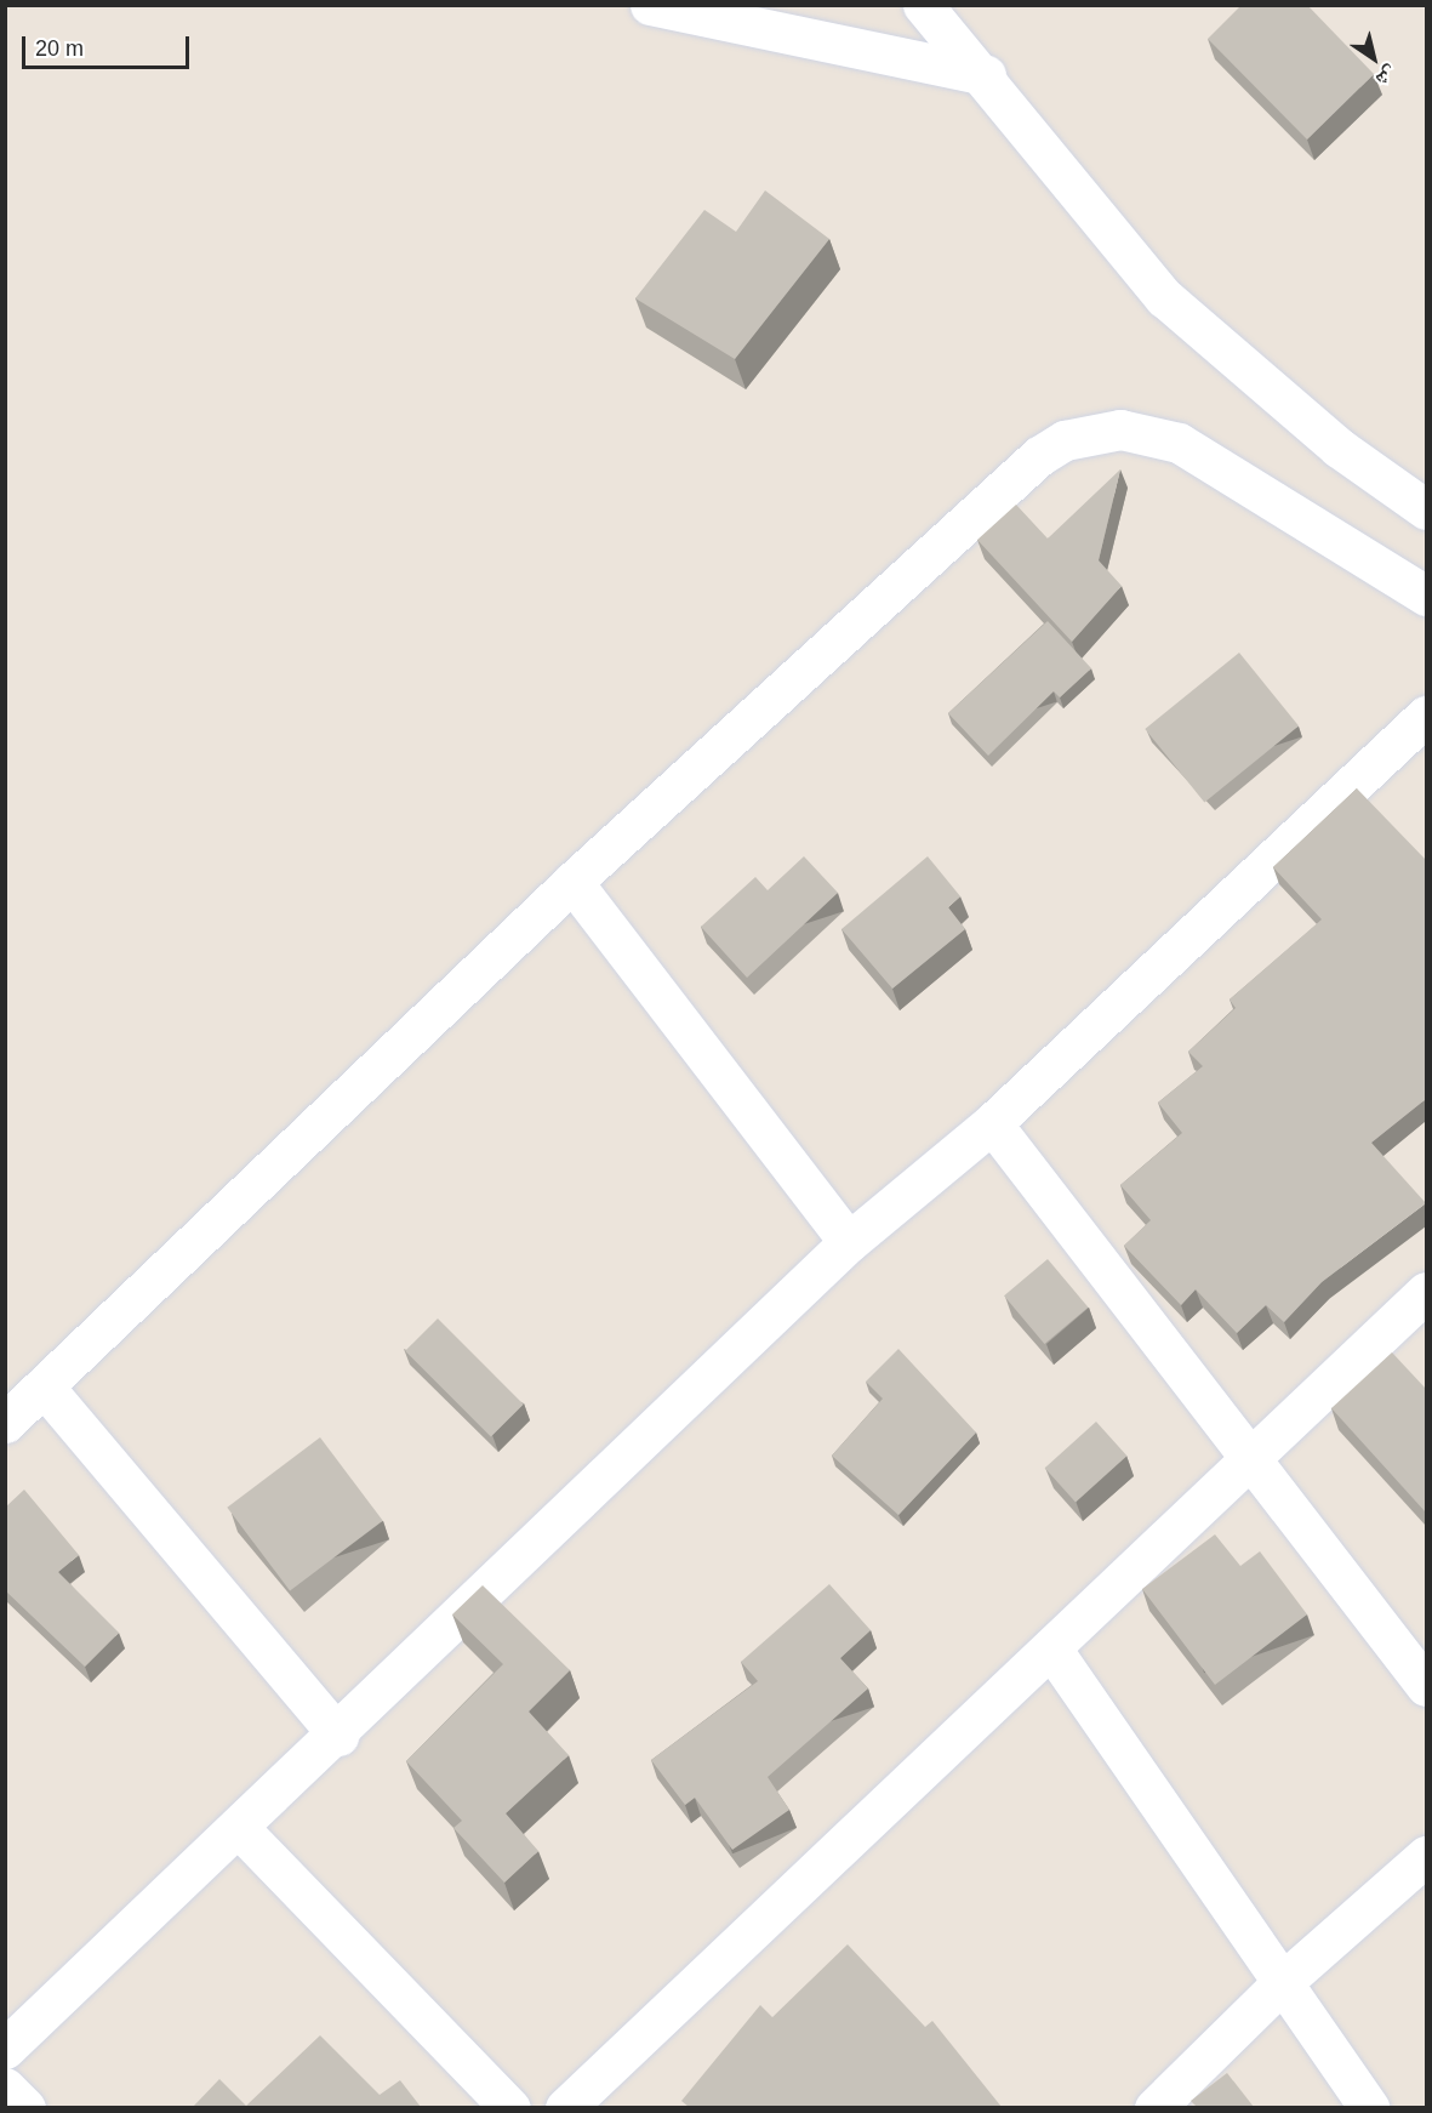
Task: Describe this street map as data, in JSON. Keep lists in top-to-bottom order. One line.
{"scale_bar":"20 m","north":"bottom right"}
